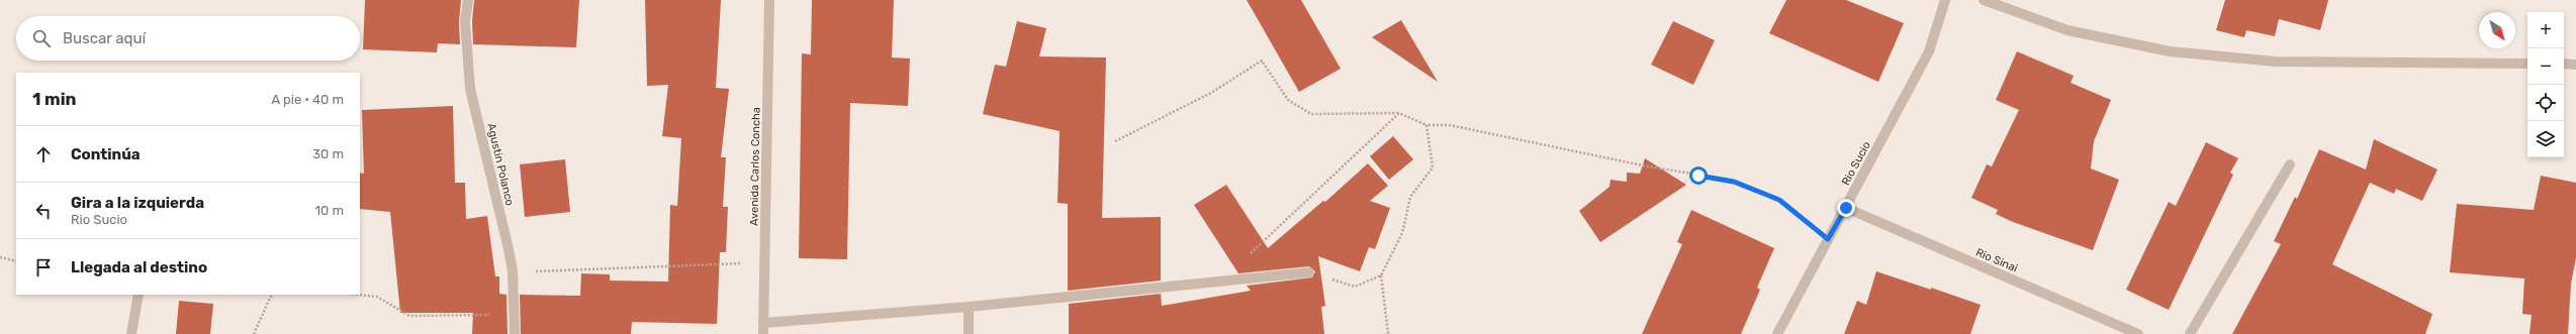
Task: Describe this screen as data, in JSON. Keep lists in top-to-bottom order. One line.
{"streets":{"street":["Rio Sucio","Agustin Polanco","Avenida Carlos Concha","Rio Sinai"]},"crossings":[["Rio Sucio","Rio Sinai"]],"north":"bottom right","page":{"map_buttons":["+","−"],"search":"Buscar aquí","heading":["1 min","A pie · 40 m"],"list":[["Continúa","30 m"],["Gira a la izquierda","Rio Sucio","10 m"],"Llegada al destino"]}}
